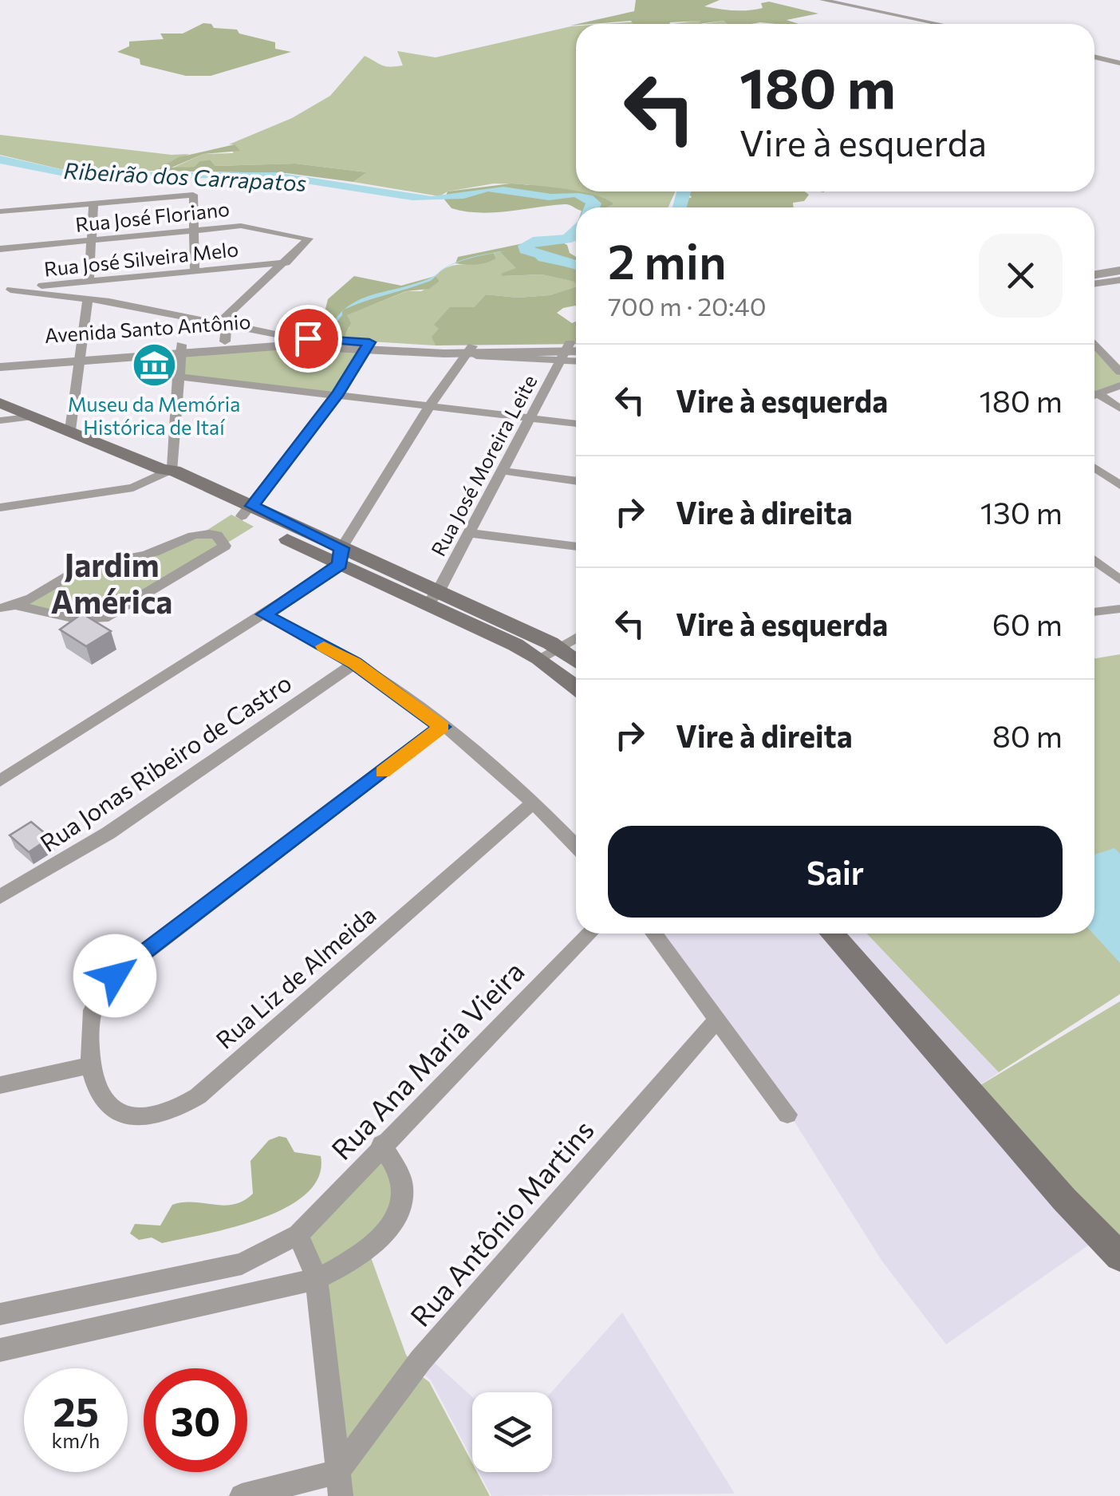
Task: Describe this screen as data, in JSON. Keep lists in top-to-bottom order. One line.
{"streets":{"street":["Rua José Floriano","Rua José Silveira Melo","Avenida Santo Antônio","Rua José Moreira Leite","Rua Jonas Ribeiro de Castro","Rua Liz de Almeida","Rua Ana Maria Vieira","Rua Antônio Martins"]},"crossings":[["Rua José Floriano","Rua José Silveira Melo"],["Avenida Santo Antônio","Rua José Moreira Leite"]],"districts":["Jardim América"],"water":["Ribeirão dos Carrapatos"],"places":{"museum":["Museu da Memória Histórica de Itaí"]},"page":{"turn":["180 m","Vire à esquerda"],"heading":["2 min","700 m · 20:40"],"list":[{"name":"Vire à esquerda","value":"180 m"},{"name":"Vire à direita","value":"130 m"},{"name":"Vire à esquerda","value":"60 m"},{"name":"Vire à direita","value":"80 m"}],"buttons":"Sair","speed":"25 km/h","limit":"30"}}
